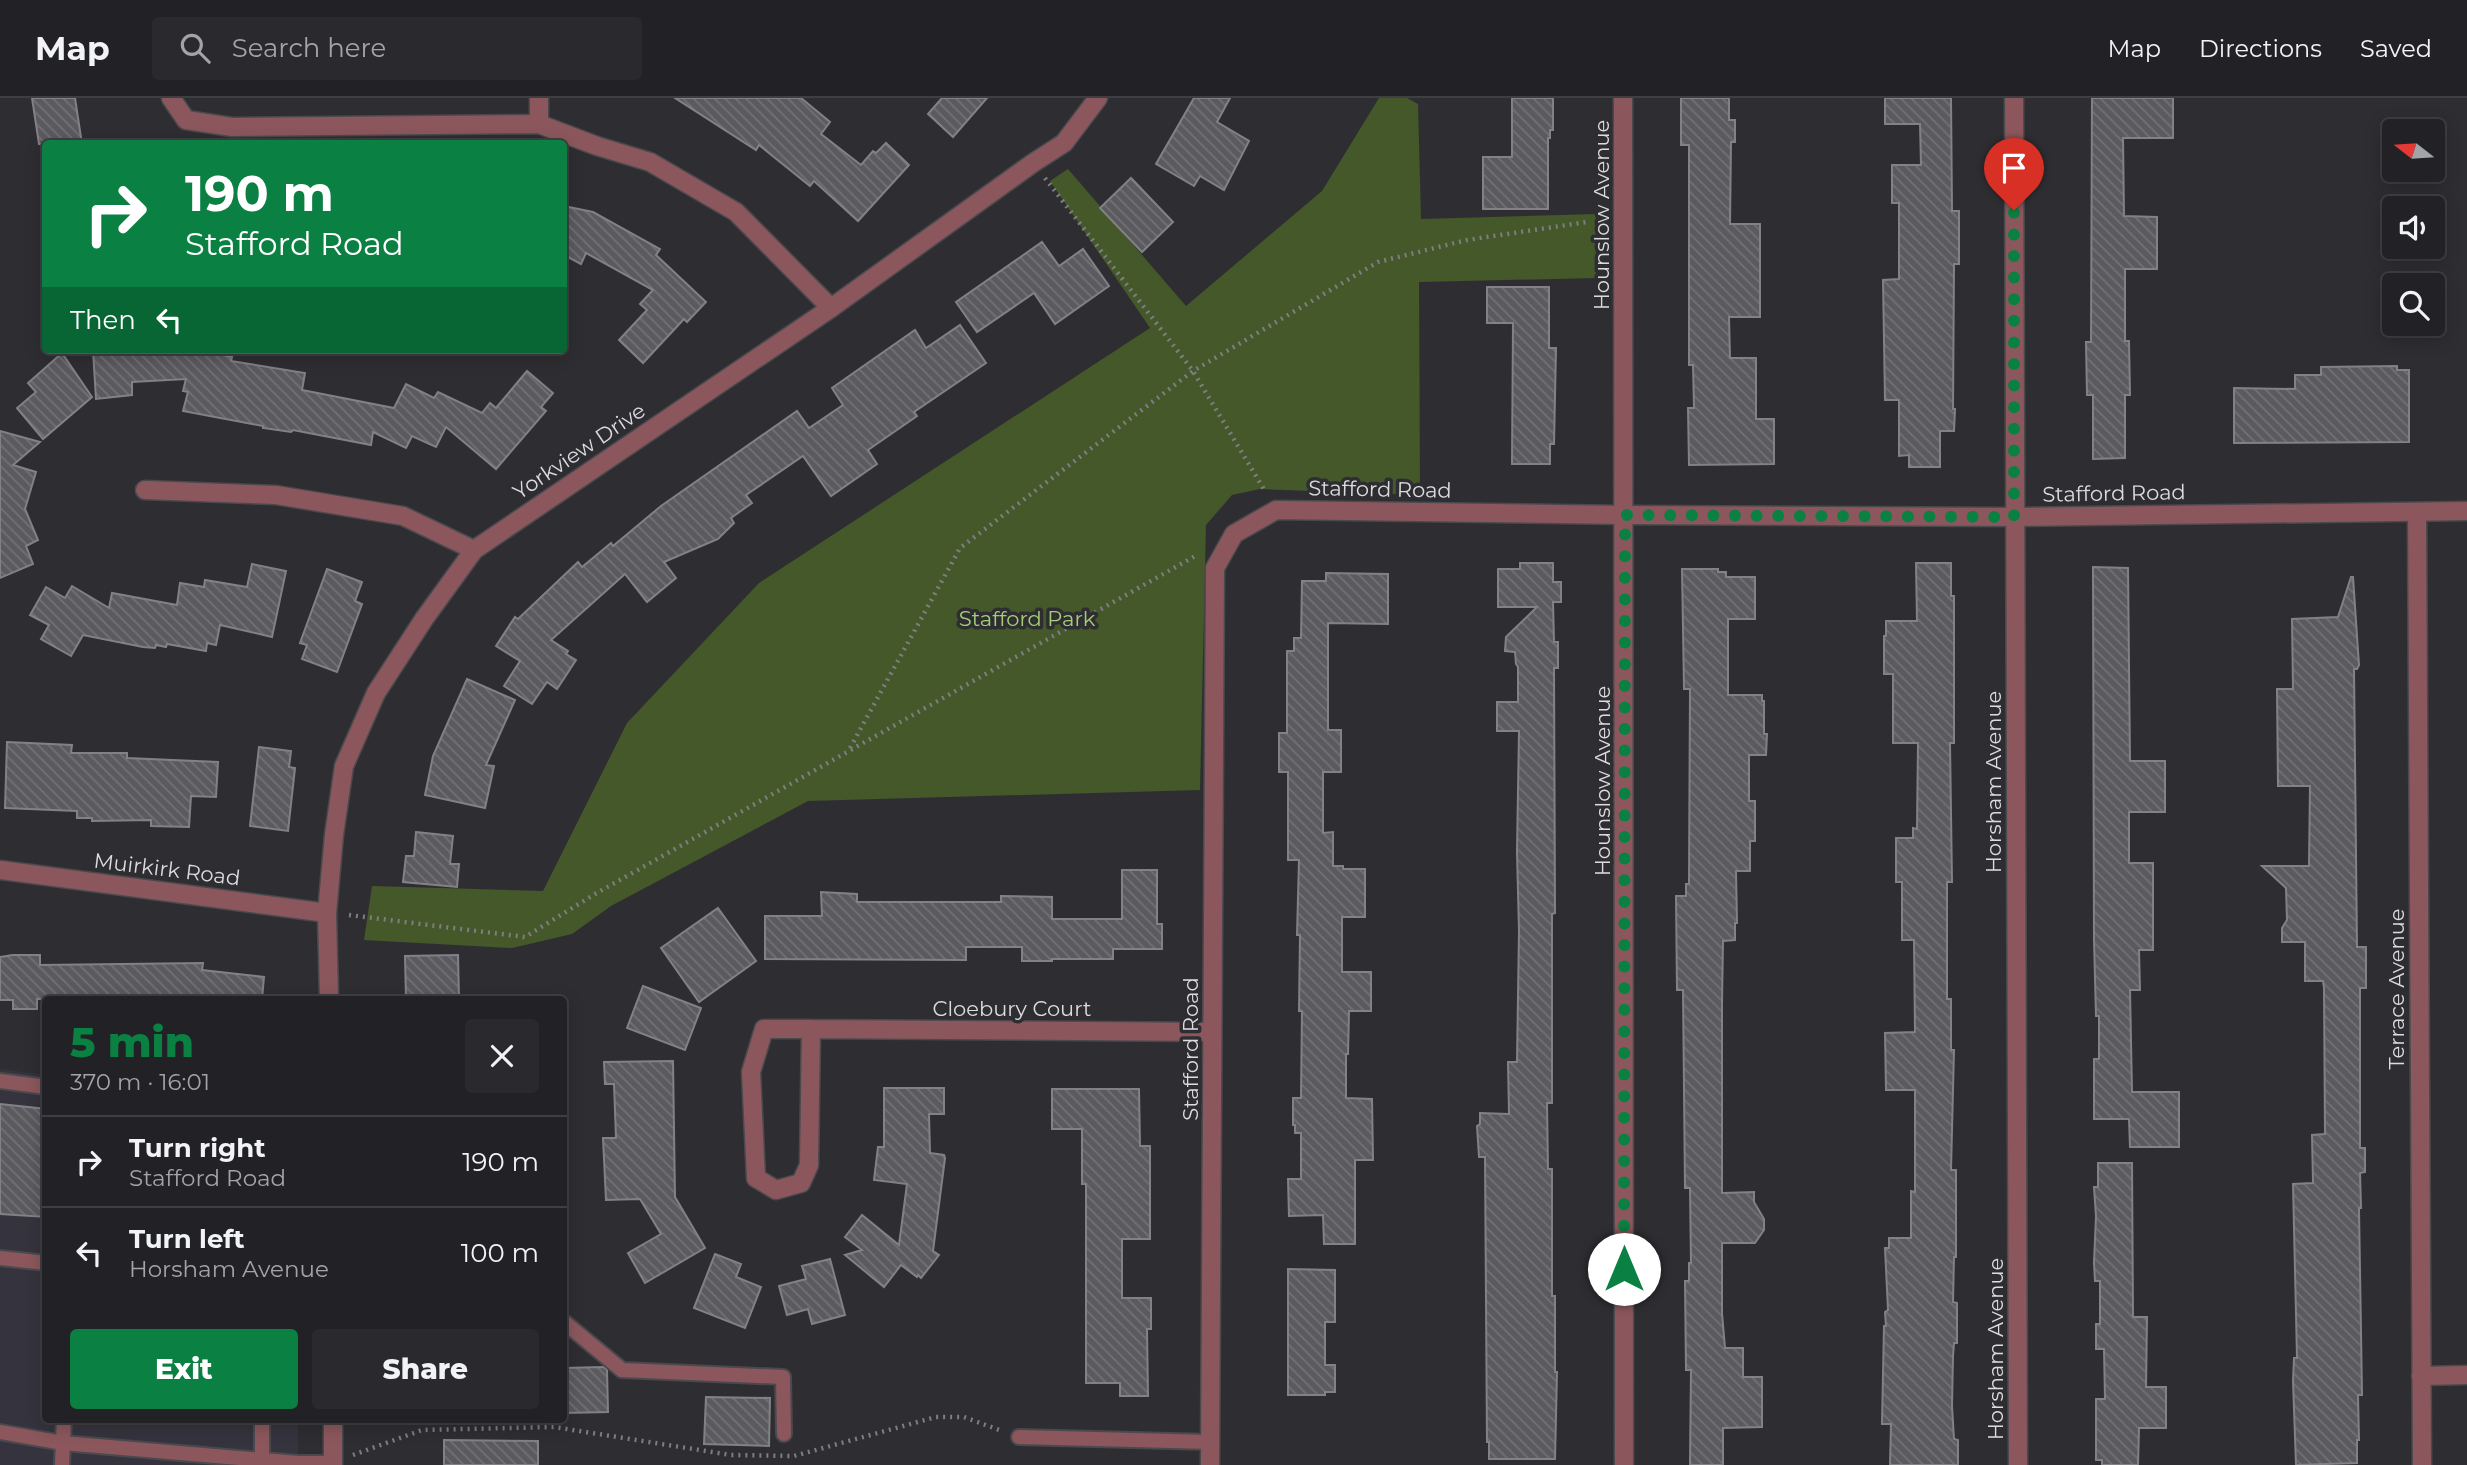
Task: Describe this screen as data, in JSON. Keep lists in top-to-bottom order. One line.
{"streets":{"street":["Hounslow Avenue","Yorkview Drive","Stafford Road","Horsham Avenue","Muirkirk Road","Terrace Avenue","Cloebury Court"]},"crossings":[["Hounslow Avenue","Stafford Road"],["Yorkview Drive","Muirkirk Road"],["Stafford Road","Horsham Avenue"],["Stafford Road","Terrace Avenue"],["Stafford Road","Cloebury Court"]],"parks":["Stafford Park"],"north":"left","page":{"header":"Map","search":"Search here","nav":["Map","Directions","Saved"],"turn":["190 m","Stafford Road"],"then":"Then","heading":["5 min","370 m · 16:01"],"list":[{"name":"Turn right","note":"Stafford Road","value":"190 m"},{"name":"Turn left","note":"Horsham Avenue","value":"100 m"}],"buttons":["Exit","Share"]}}
